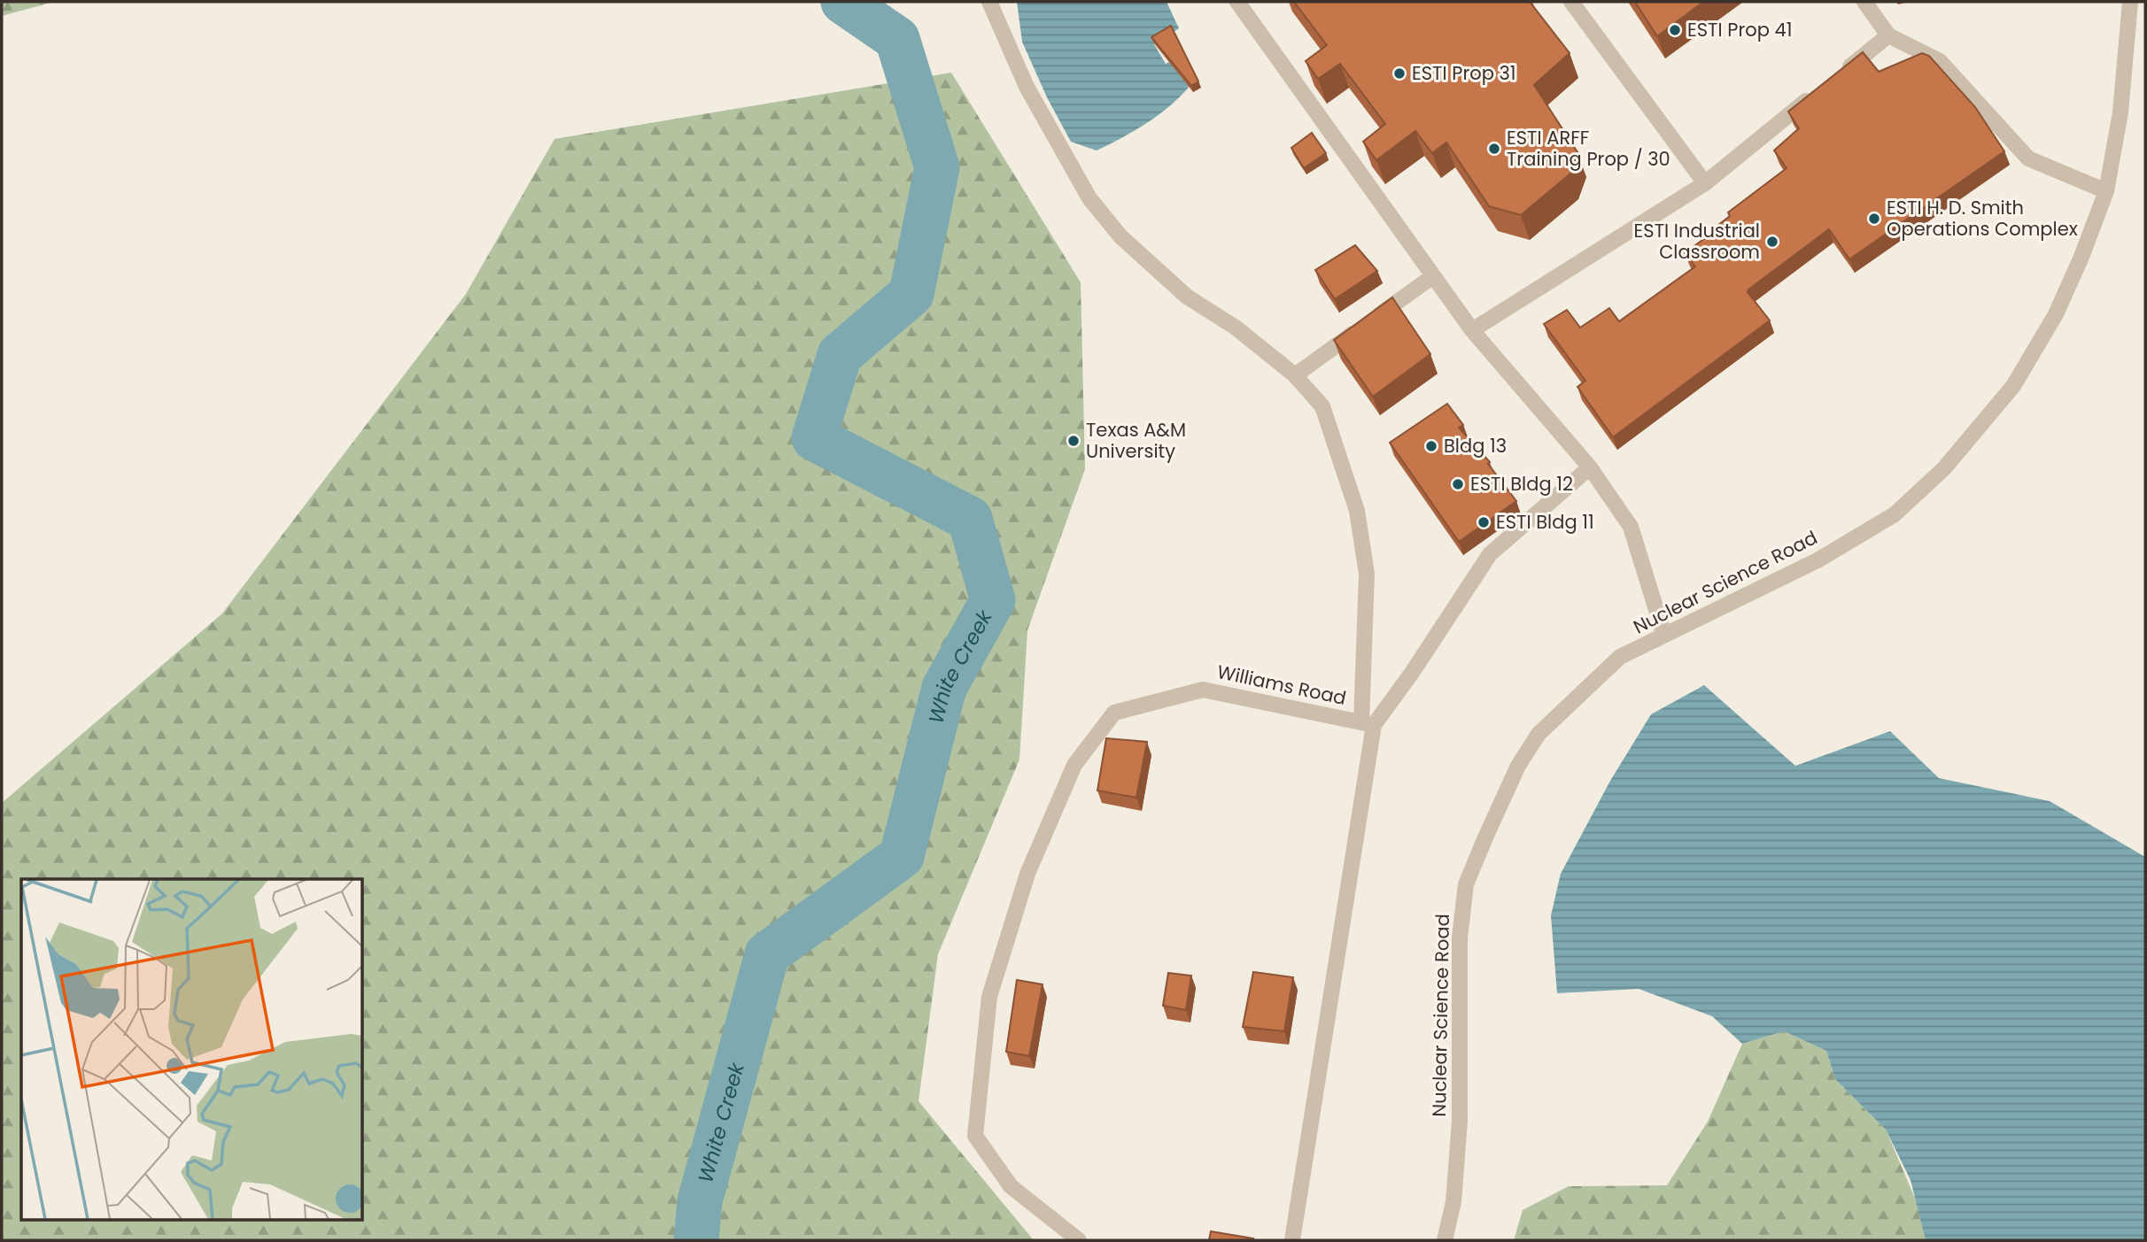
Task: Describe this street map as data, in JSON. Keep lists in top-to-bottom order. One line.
{"streets":{"street":["Nuclear Science Road","Williams Road"]},"water":["White Creek"],"places":["ESTI Prop 41","ESTI Prop 31","ESTI ARFF Training Prop / 30","ESTI H. D. Smith Operations Complex","ESTI Industrial Classroom","Texas A&M University","Bldg 13","ESTI Bldg 12","ESTI Bldg 11"]}
